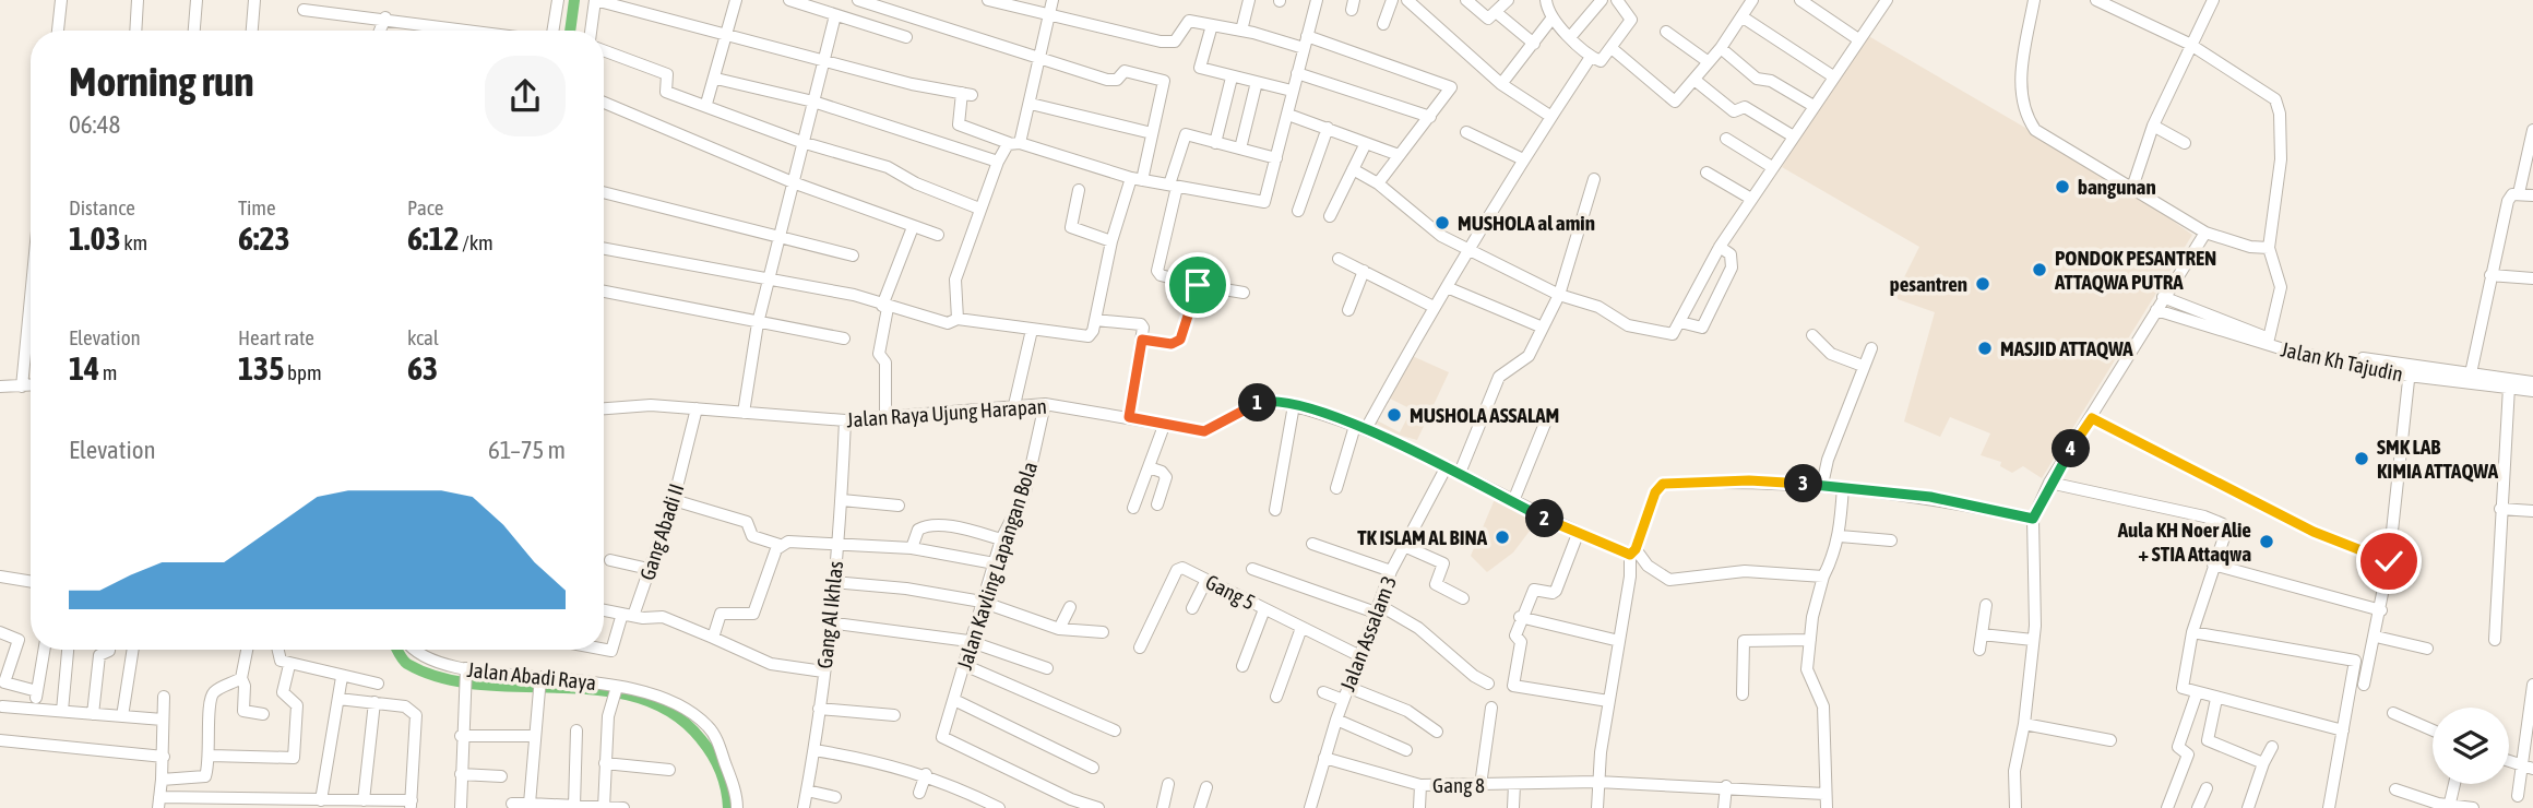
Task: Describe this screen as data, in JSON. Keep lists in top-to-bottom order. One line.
{"streets":{"street":["Jalan Kh Tajudin","Jalan Raya Ujung Harapan","Gang Abadi II","Jalan Kavling Lapangan Bola","Gang 5","Gang Al Ikhlas","Jalan Assalam 3","Jalan Abadi Raya","Gang 8"]},"crossings":[["Jalan Raya Ujung Harapan","Gang Abadi II"],["Jalan Raya Ujung Harapan","Jalan Kavling Lapangan Bola"],["Jalan Raya Ujung Harapan","Gang Al Ikhlas"],["Jalan Raya Ujung Harapan","Jalan Assalam 3"],["Gang 5","Jalan Assalam 3"],["Jalan Assalam 3","Gang 8"]],"places":["bangunan","MUSHOLA al amin","PONDOK PESANTREN ATTAQWA PUTRA","pesantren","MASJID ATTAQWA","MUSHOLA ASSALAM","SMK LAB KIMIA ATTAQWA","TK ISLAM AL BINA","Aula KH Noer Alie + STIA Attaqwa"],"page":{"heading":["Morning run","06:48"],"stats":[["Distance","1.03 km"],["Time","6:23"],["Pace","6:12 /km"],["Elevation","14 m"],["Heart rate","135 bpm"],["kcal","63"]],"pins":["1","4","3","2"],"chart":["Elevation","61–75 m"]}}
